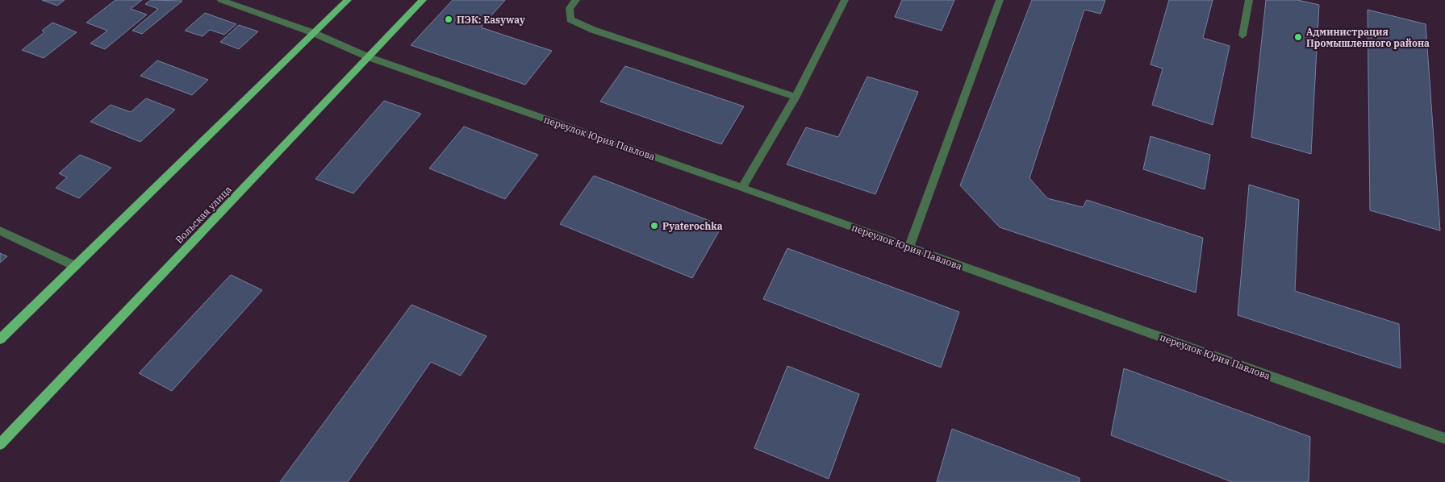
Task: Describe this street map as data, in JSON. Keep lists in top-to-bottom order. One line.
{"streets":{"main road":["Вольская улица"],"street":["переулок Юрия Павлова"]},"crossings":[["переулок Юрия Павлова","Вольская улица"]],"places":["ПЭК: Easyway","Администрация Промышленного района","Pyaterochka"]}
